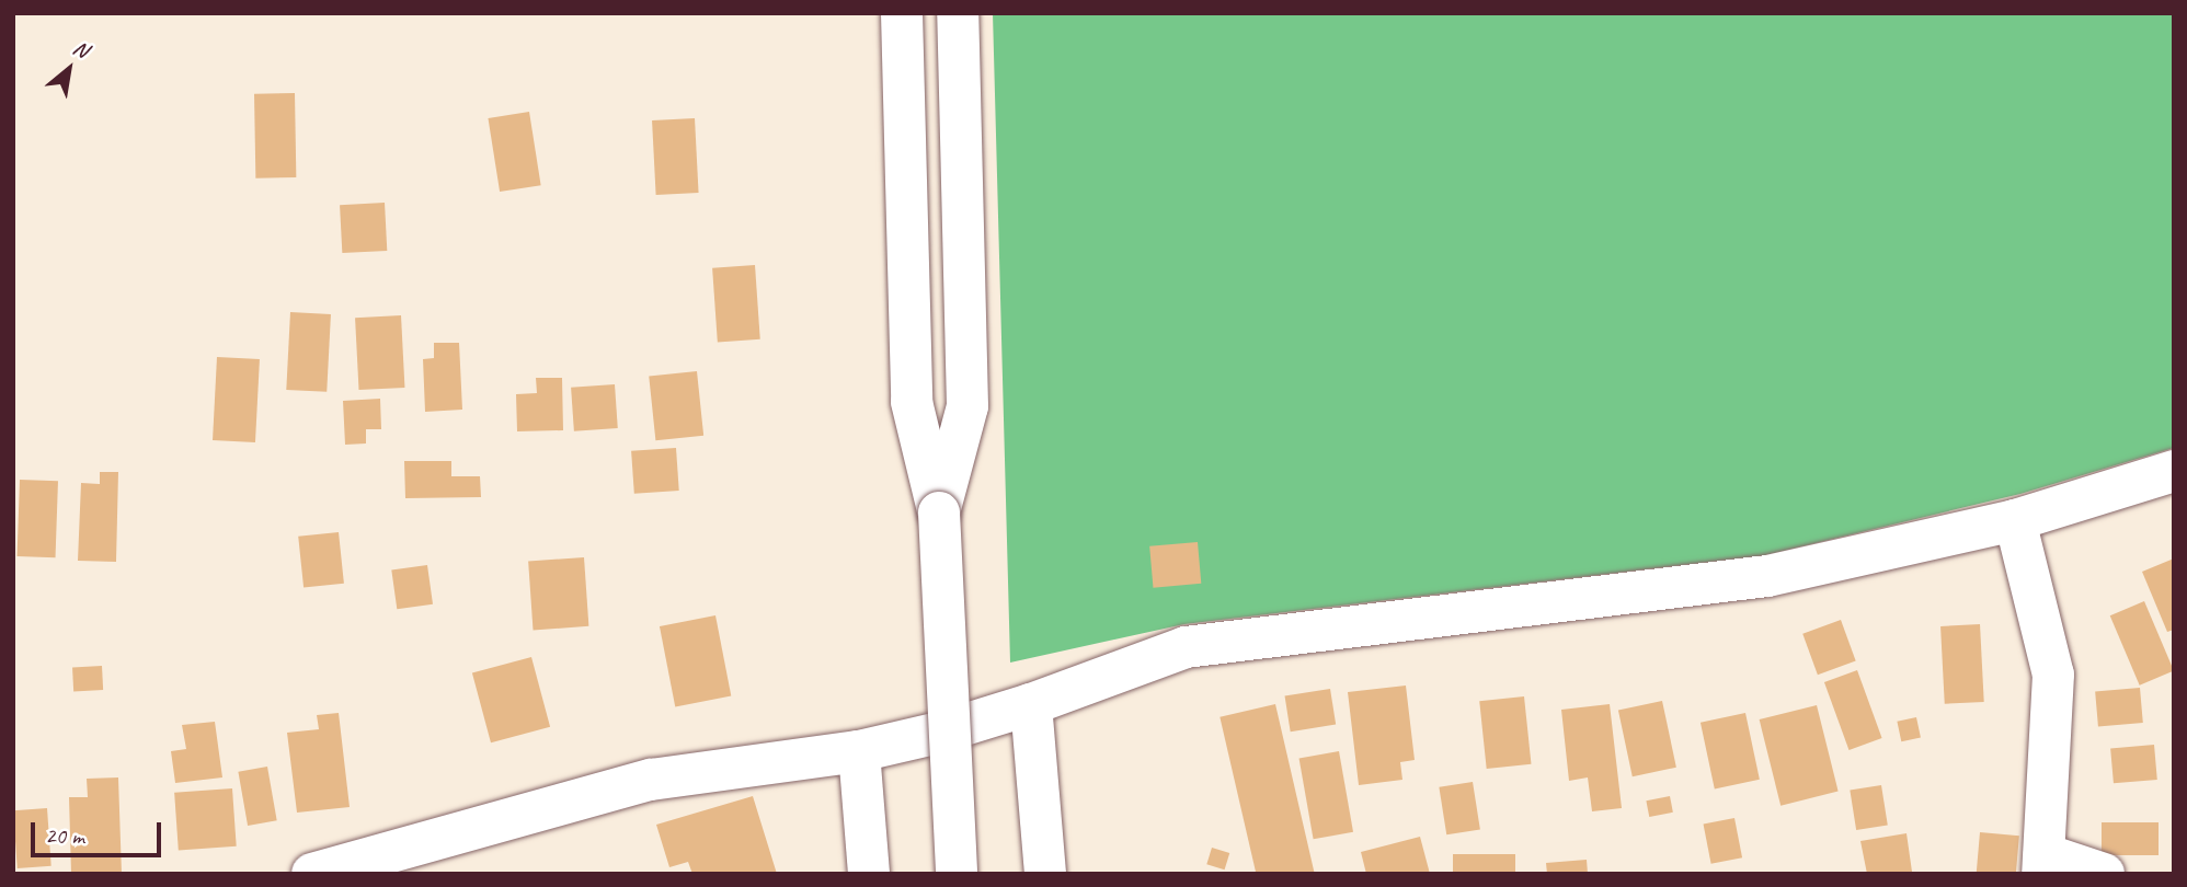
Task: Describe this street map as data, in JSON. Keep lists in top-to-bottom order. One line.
{"scale_bar":"20 m","north":"top right"}
